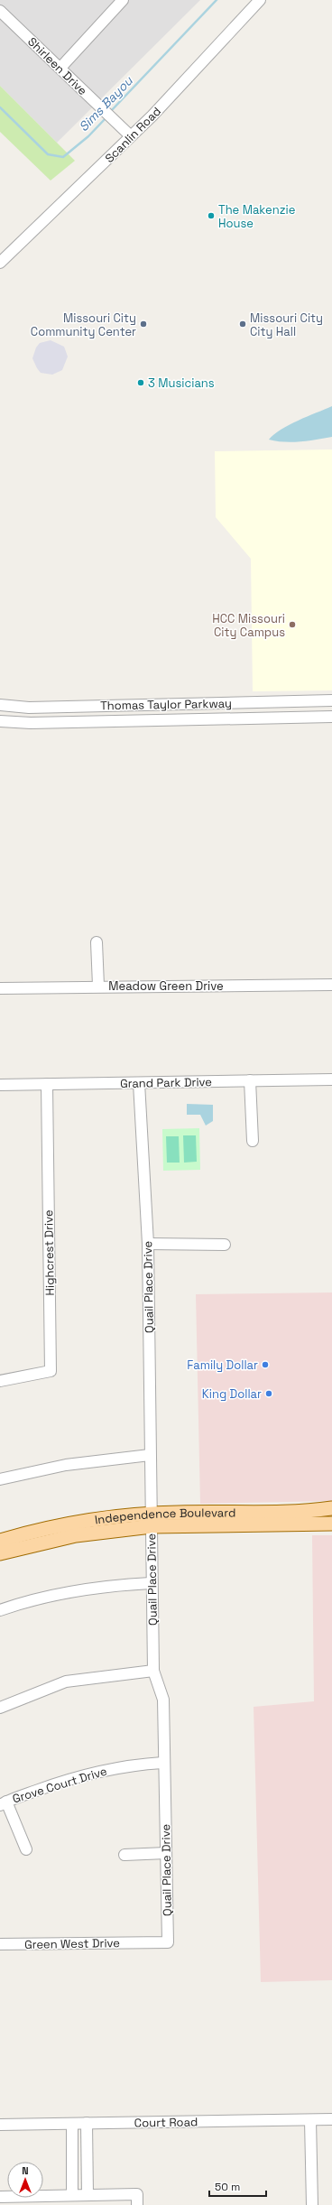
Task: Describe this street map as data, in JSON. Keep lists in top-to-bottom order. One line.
{"streets":{"main road":["Independence Boulevard"],"street":["Shirleen Drive","Scanlin Road","Thomas Taylor Parkway","Meadow Green Drive","Grand Park Drive","Highcrest Drive","Quail Place Drive","Grove Court Drive","Green West Drive","Court Road"]},"crossings":[["Shirleen Drive","Scanlin Road"],["Grand Park Drive","Highcrest Drive"],["Grand Park Drive","Quail Place Drive"],["Quail Place Drive","Independence Boulevard"],["Quail Place Drive","Grove Court Drive"],["Quail Place Drive","Green West Drive"]],"water":["Sims Bayou"],"places":["The Makenzie House","Missouri City Community Center","Missouri City City Hall","3 Musicians","HCC Missouri City Campus","Family Dollar","King Dollar"],"scale_bar":"50 m","north":"top"}
